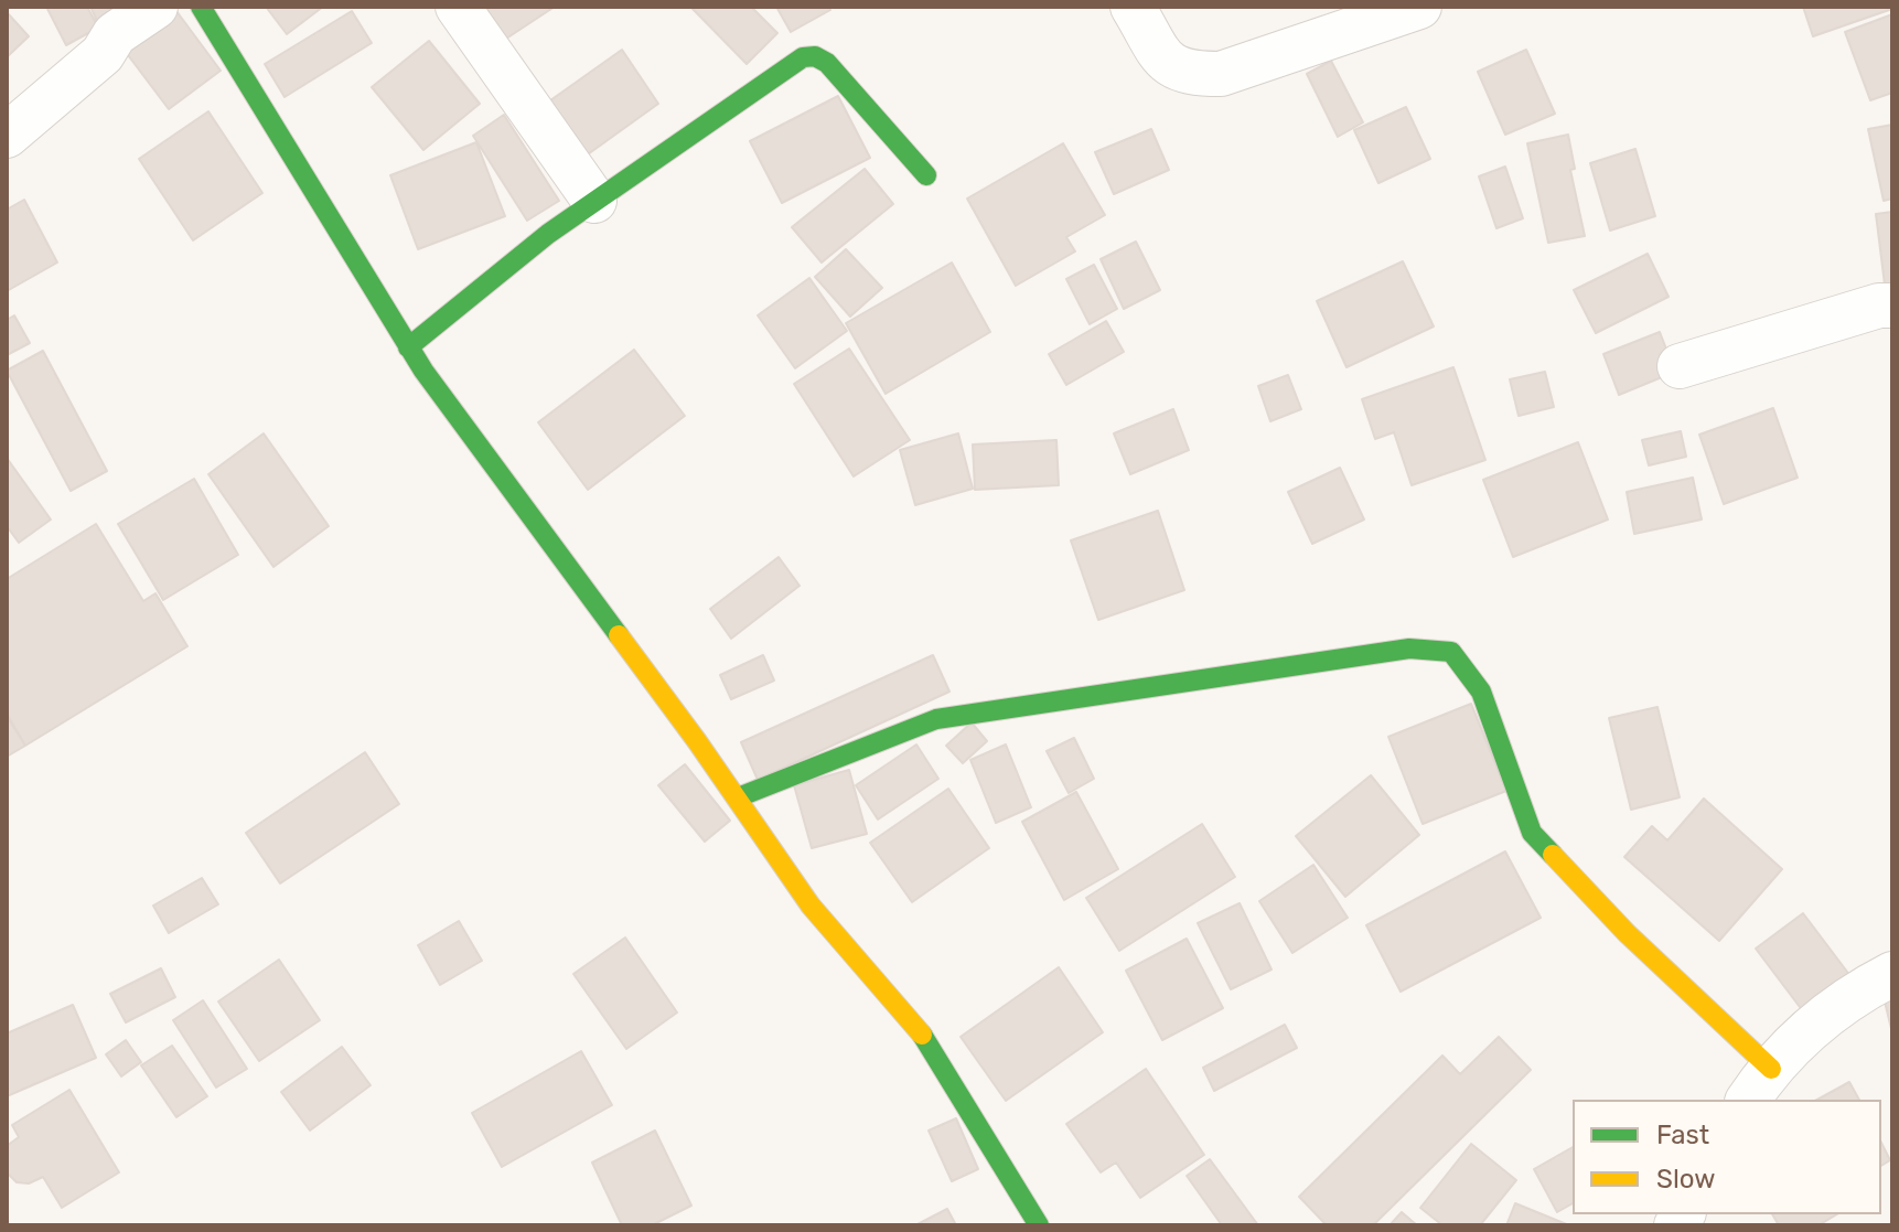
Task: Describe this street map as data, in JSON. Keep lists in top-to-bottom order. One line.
{"legend":["Fast","Slow"]}
